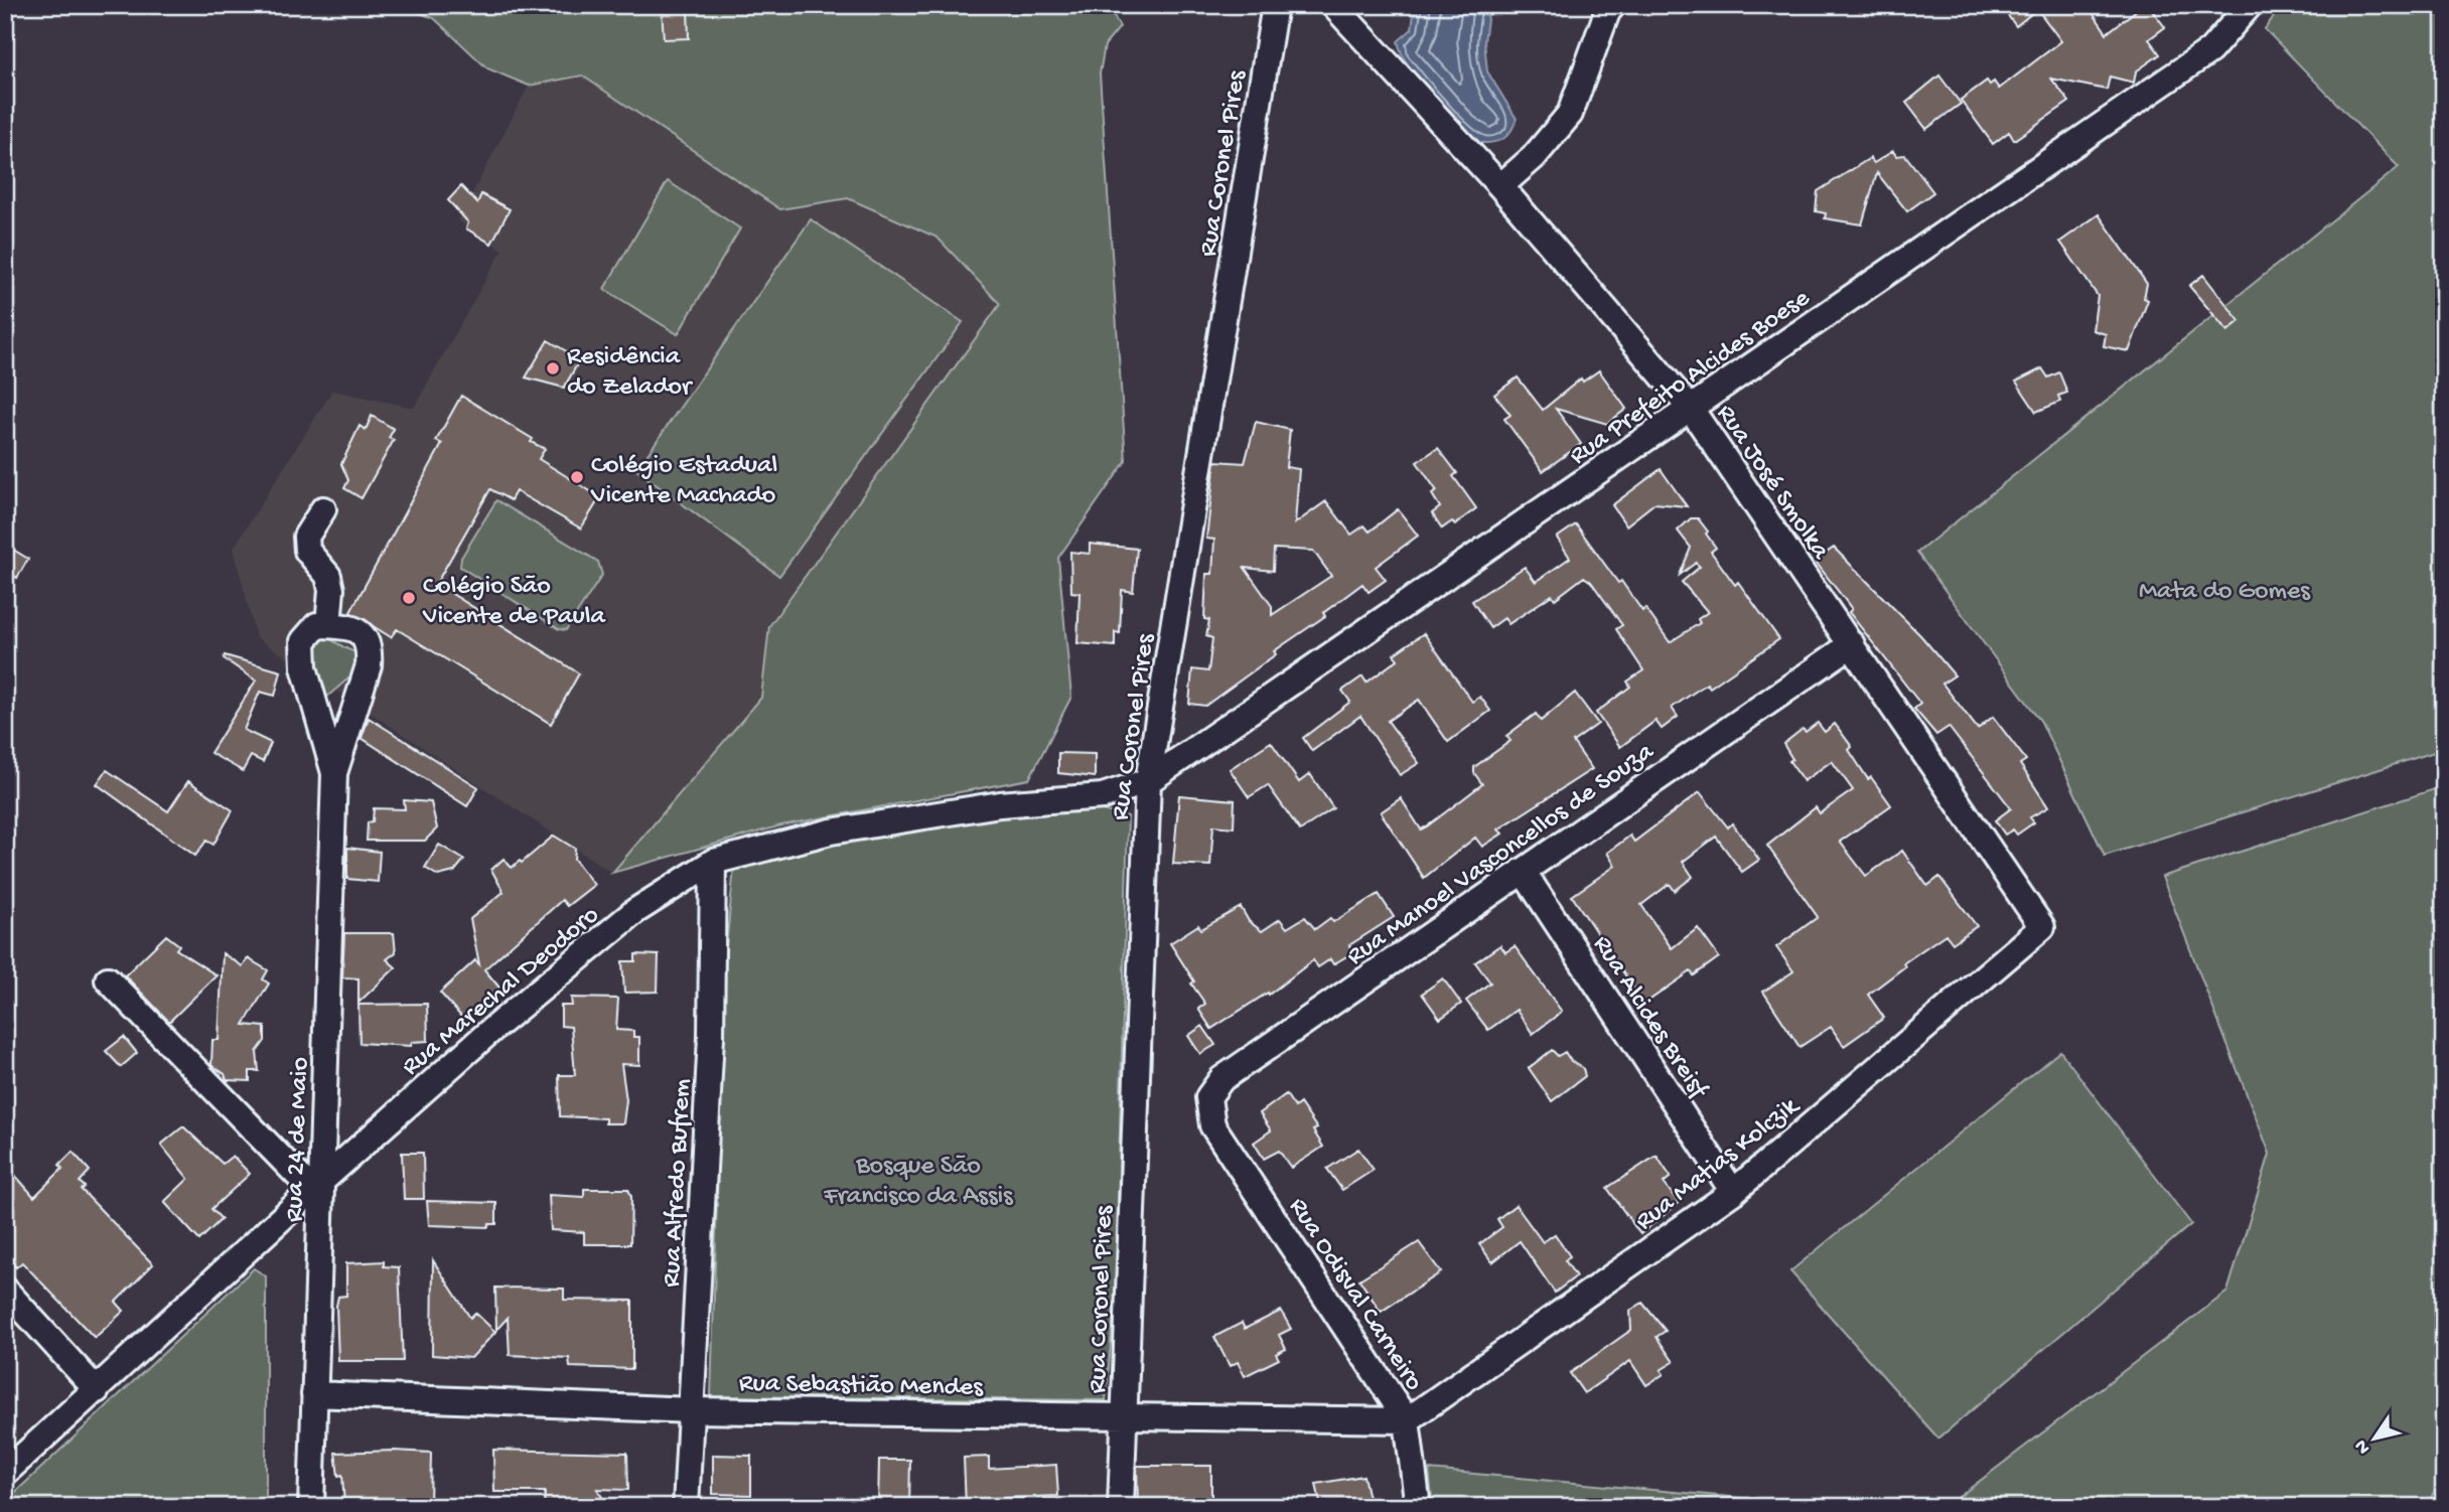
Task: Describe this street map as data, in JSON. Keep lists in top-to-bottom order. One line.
{"streets":{"street":["Rua Coronel Pires","Rua Prefeito Alcides Boese","Rua José Smolka","Rua Manoel Vasconcellos de Souza","Rua Marechal Deodoro","Rua Alcides Breisf","Rua 24 de Maio","Rua Matias Kolczik","Rua Alfredo Bufrem","Rua Odisval Carneiro","Rua Sebastião Mendes"]},"crossings":[["Rua Coronel Pires","Rua Prefeito Alcides Boese"],["Rua Coronel Pires","Rua Marechal Deodoro"],["Rua Coronel Pires","Rua Sebastião Mendes"],["Rua Prefeito Alcides Boese","Rua José Smolka"],["Rua Prefeito Alcides Boese","Rua Marechal Deodoro"],["Rua José Smolka","Rua Manoel Vasconcellos de Souza"],["Rua José Smolka","Rua Matias Kolczik"],["Rua Manoel Vasconcellos de Souza","Rua Alcides Breisf"],["Rua Manoel Vasconcellos de Souza","Rua Odisval Carneiro"],["Rua Marechal Deodoro","Rua 24 de Maio"],["Rua Marechal Deodoro","Rua Alfredo Bufrem"],["Rua Alcides Breisf","Rua Matias Kolczik"],["Rua 24 de Maio","Rua Sebastião Mendes"],["Rua Matias Kolczik","Rua Odisval Carneiro"],["Rua Matias Kolczik","Rua Sebastião Mendes"],["Rua Alfredo Bufrem","Rua Sebastião Mendes"],["Rua Odisval Carneiro","Rua Sebastião Mendes"]],"parks":["Mata do Gomes","Bosque São Francisco da Assis"],"places":["Residência do Zelador","Colégio Estadual Vicente Machado","Colégio São Vicente de Paula"],"north":"bottom left"}
